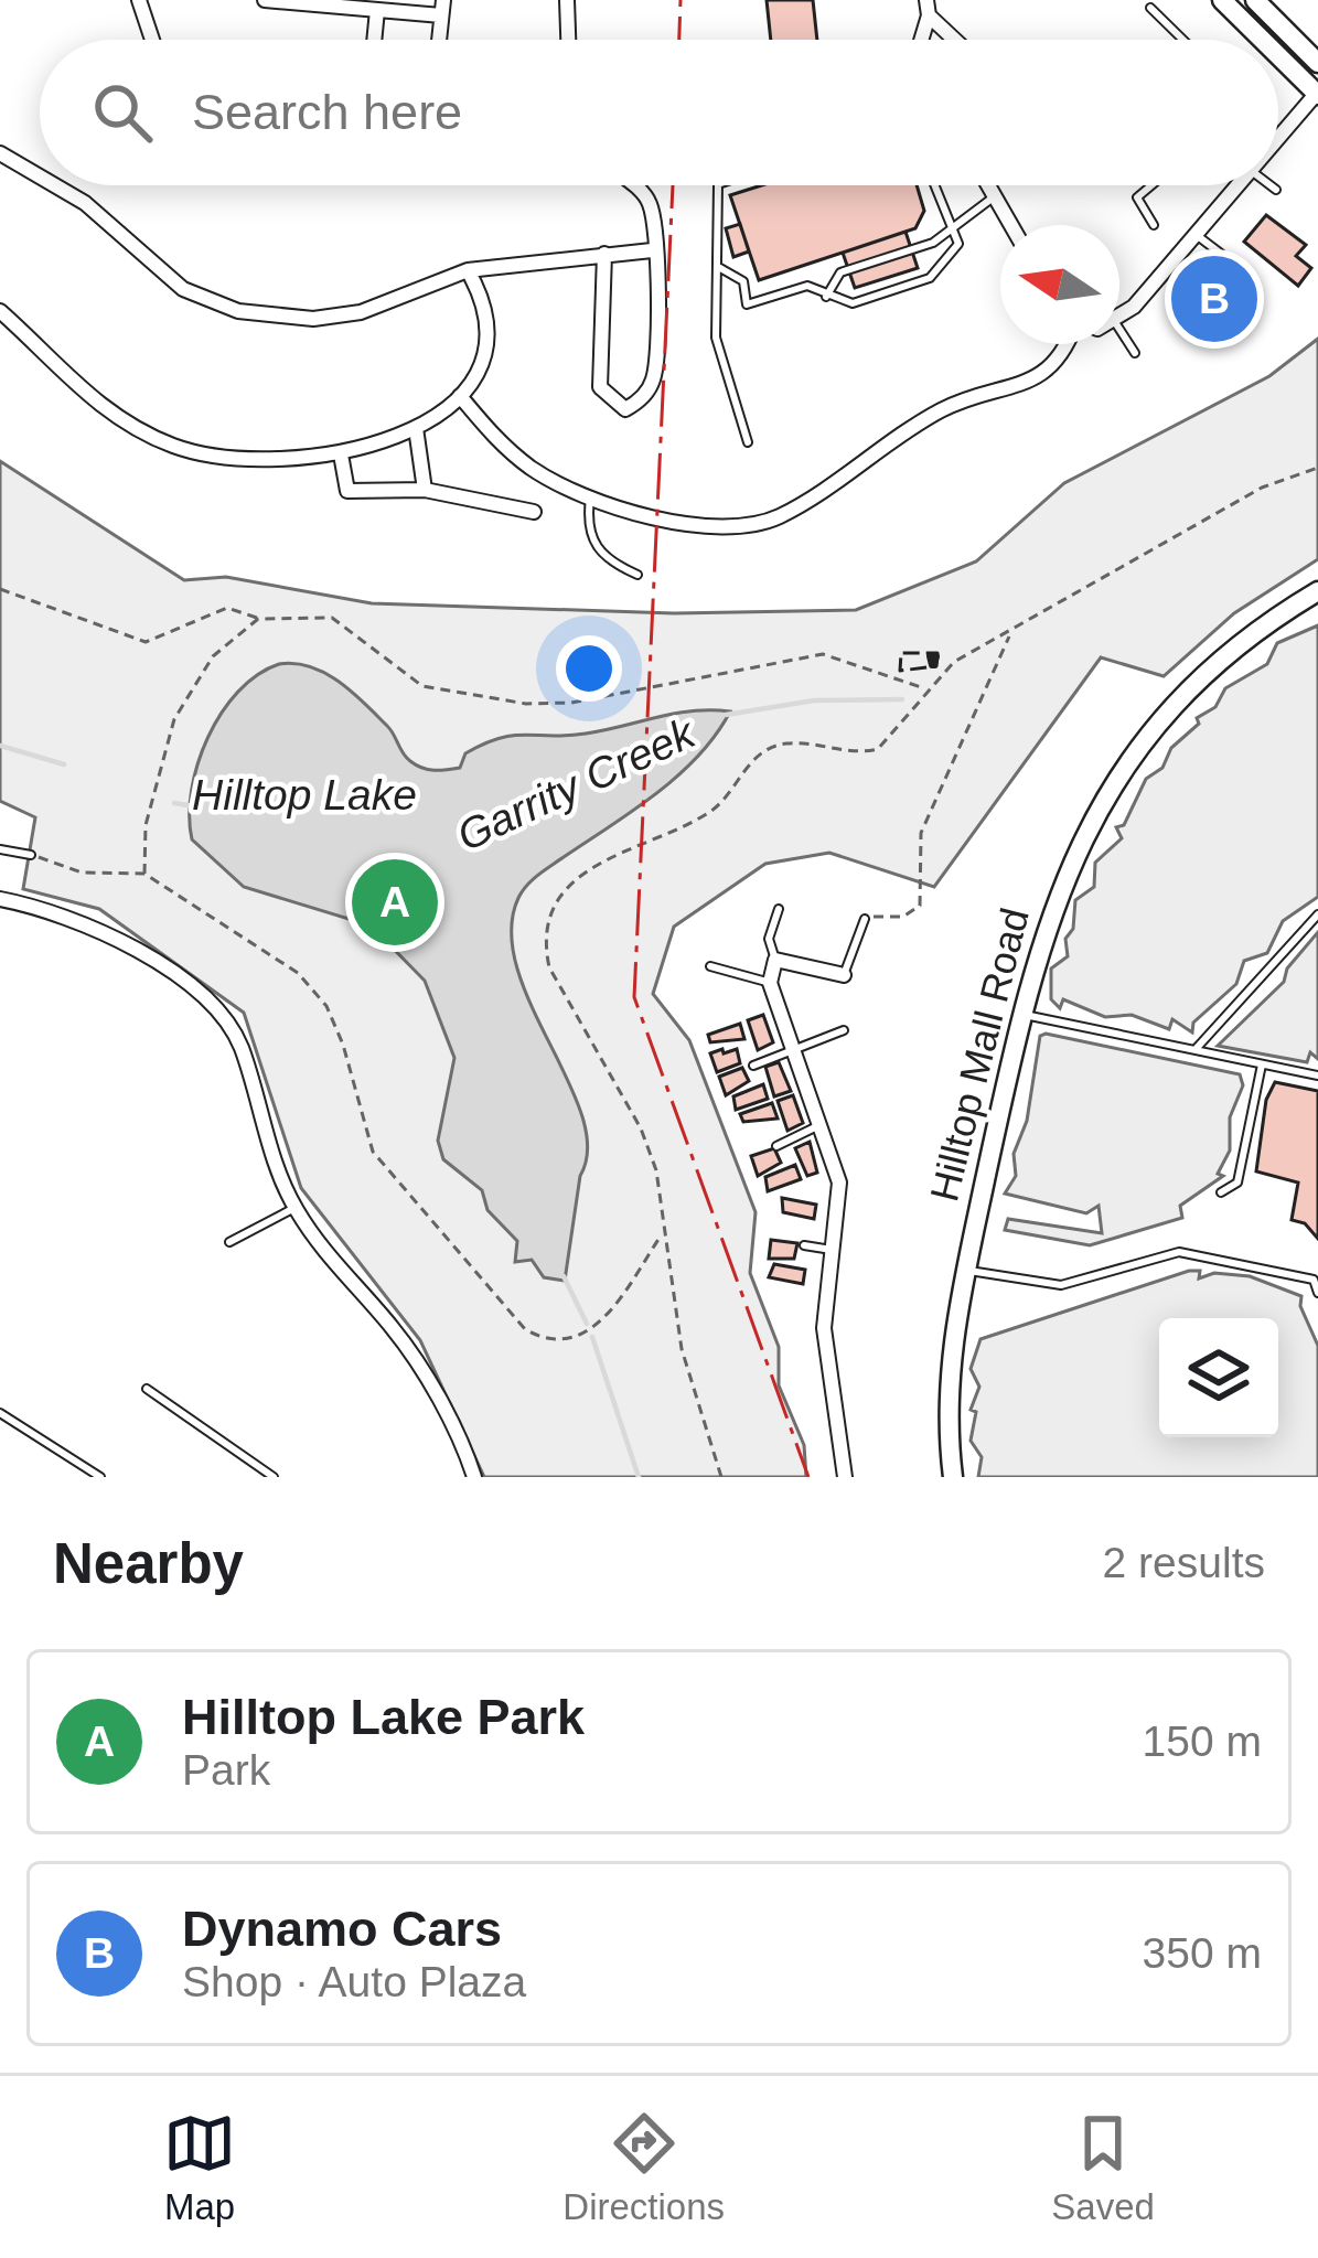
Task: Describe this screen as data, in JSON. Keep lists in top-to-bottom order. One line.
{"streets":{"street":["Hilltop Mall Road"]},"water":["Garrity Creek","Hilltop Lake"],"north":"left","page":{"search":"Search here","pins":["B","A"],"heading":["Nearby","2 results"],"list":[{"mark":"A","name":"Hilltop Lake Park","note":"Park","value":"150 m"},{"mark":"B","name":"Dynamo Cars","note":"Shop · Auto Plaza","value":"350 m"}],"nav":["Map","Directions","Saved"]}}
